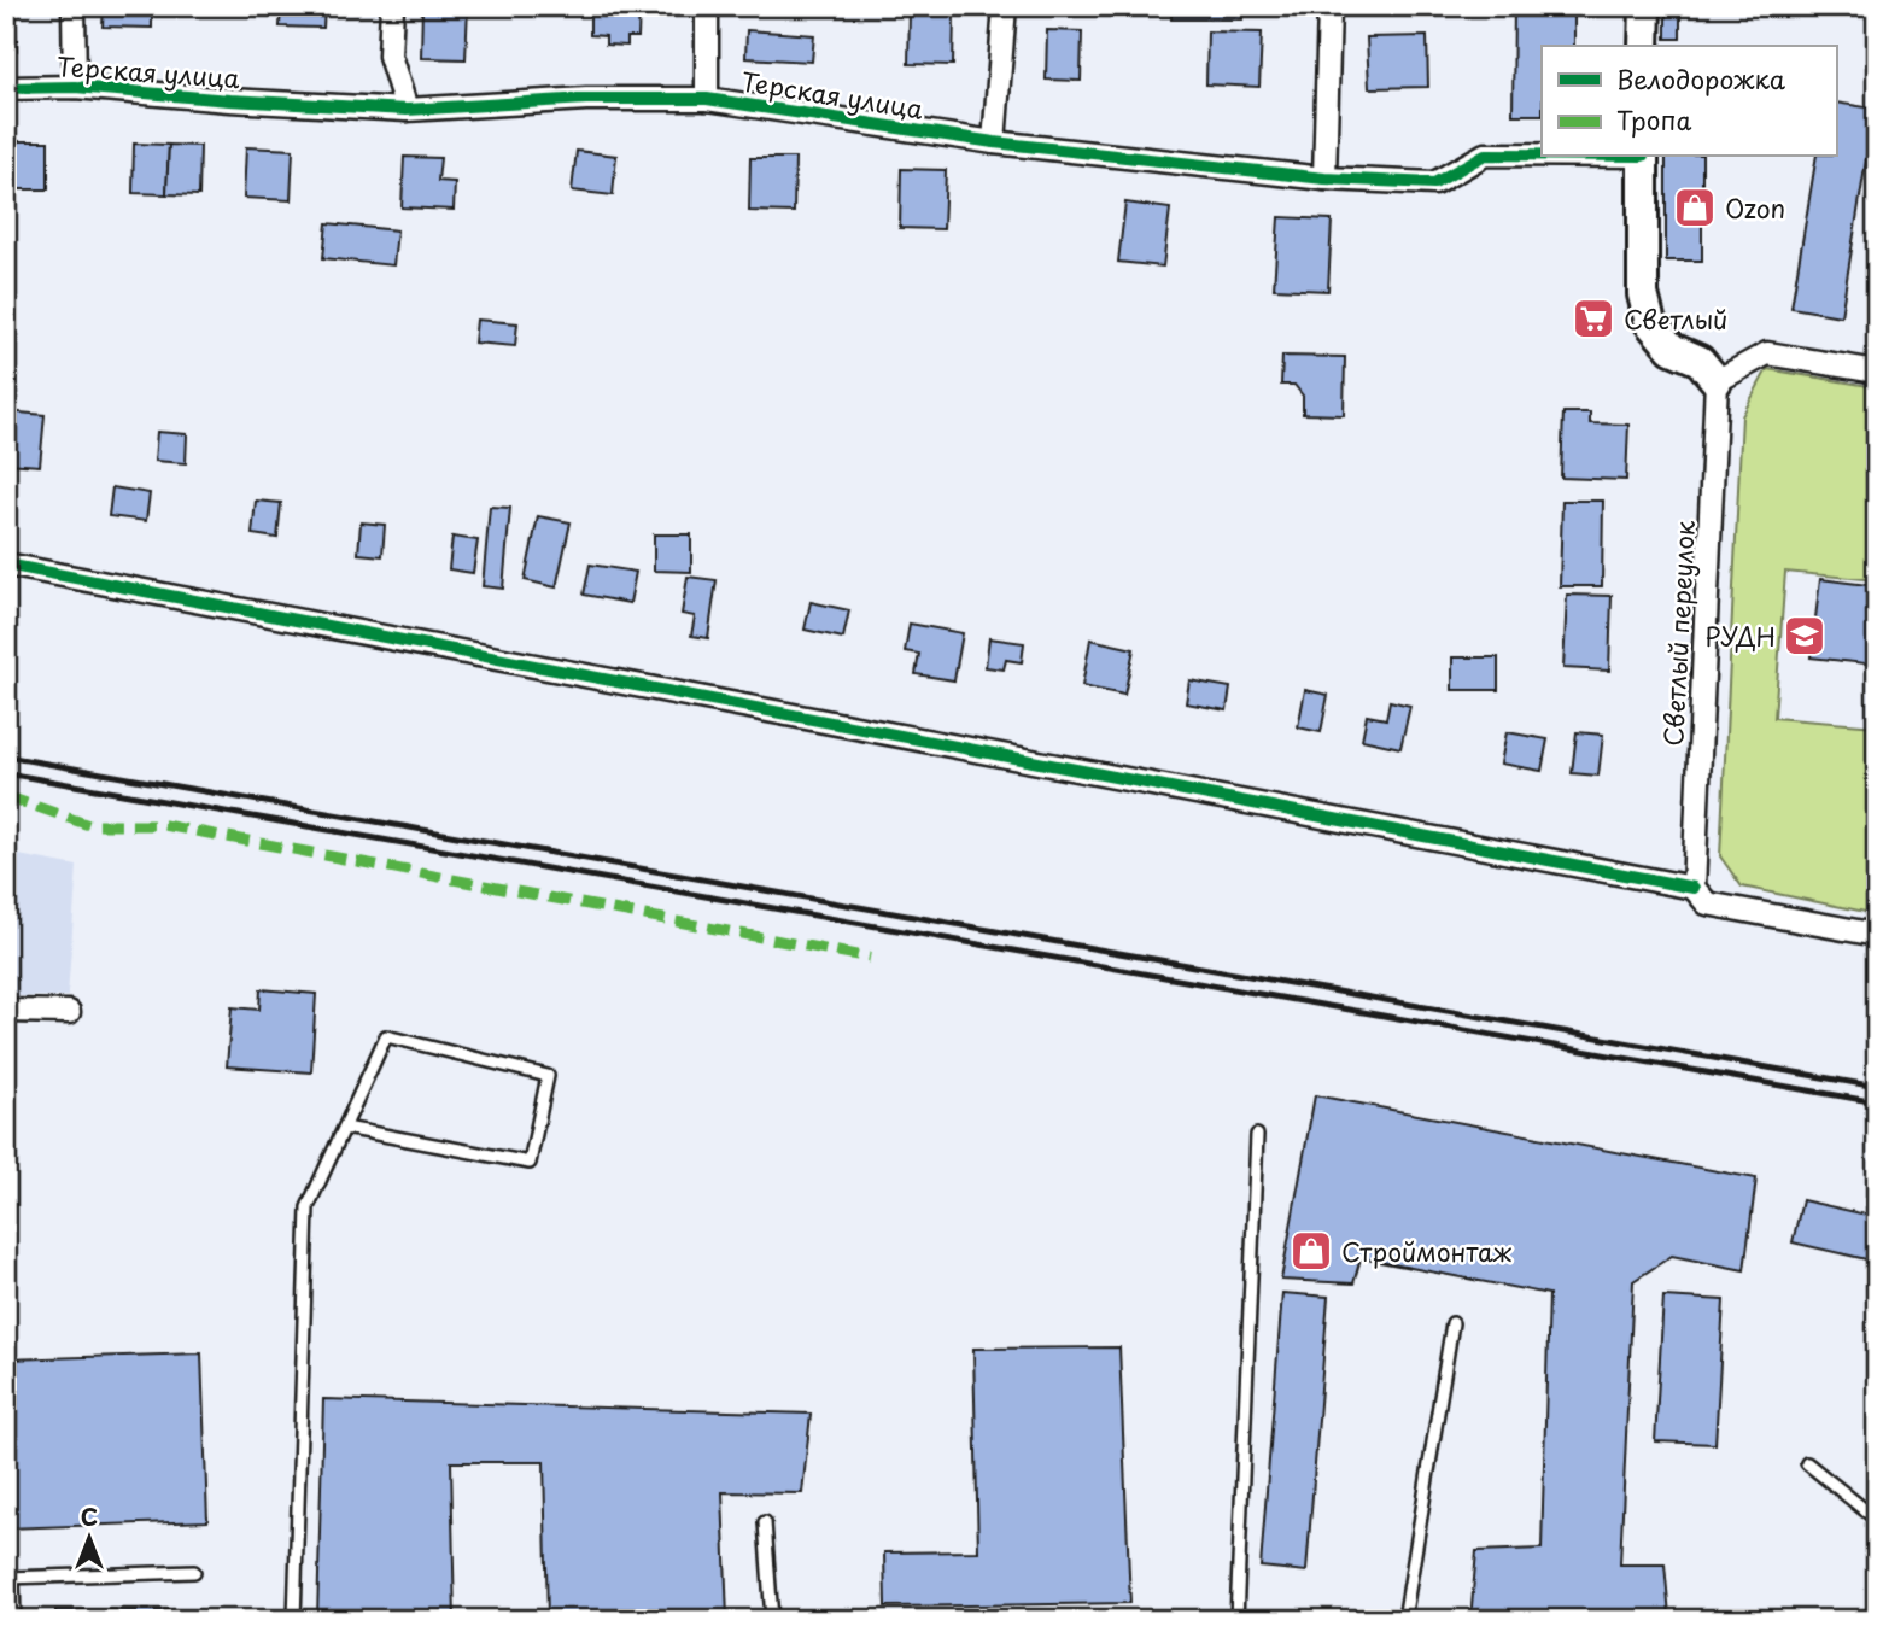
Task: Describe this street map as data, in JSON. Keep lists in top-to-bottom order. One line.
{"streets":{"street":["Терская улица","Светлый переулок"]},"places":{"shop":["Ozon","Строймонтаж"],"supermarket":["Светлый"],"school or university":["РУДН"]},"legend":["Велодорожка","Тропа"],"north":"top"}
